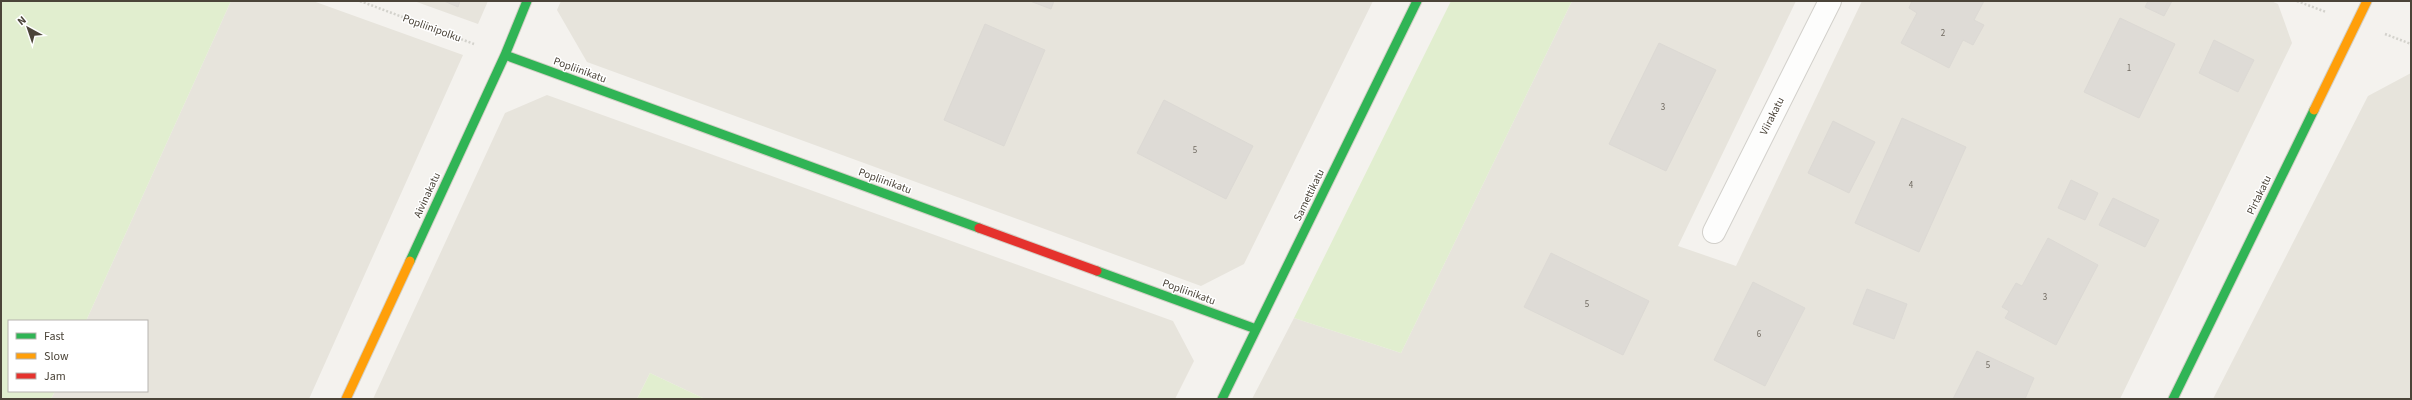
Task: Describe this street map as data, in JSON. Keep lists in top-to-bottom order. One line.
{"streets":{"street":["Popliinikatu","Viirakatu","Aivinakatu","Samettikatu","Pirtakatu"],"path":["Popliinipolku"]},"crossings":[["Popliinipolku","Popliinikatu"],["Popliinipolku","Aivinakatu"],["Popliinikatu","Aivinakatu"],["Popliinikatu","Samettikatu"]],"house_numbers":["2","1","3","5","4","3","5","6","5"],"legend":["Fast","Slow","Jam"],"north":"top left"}
